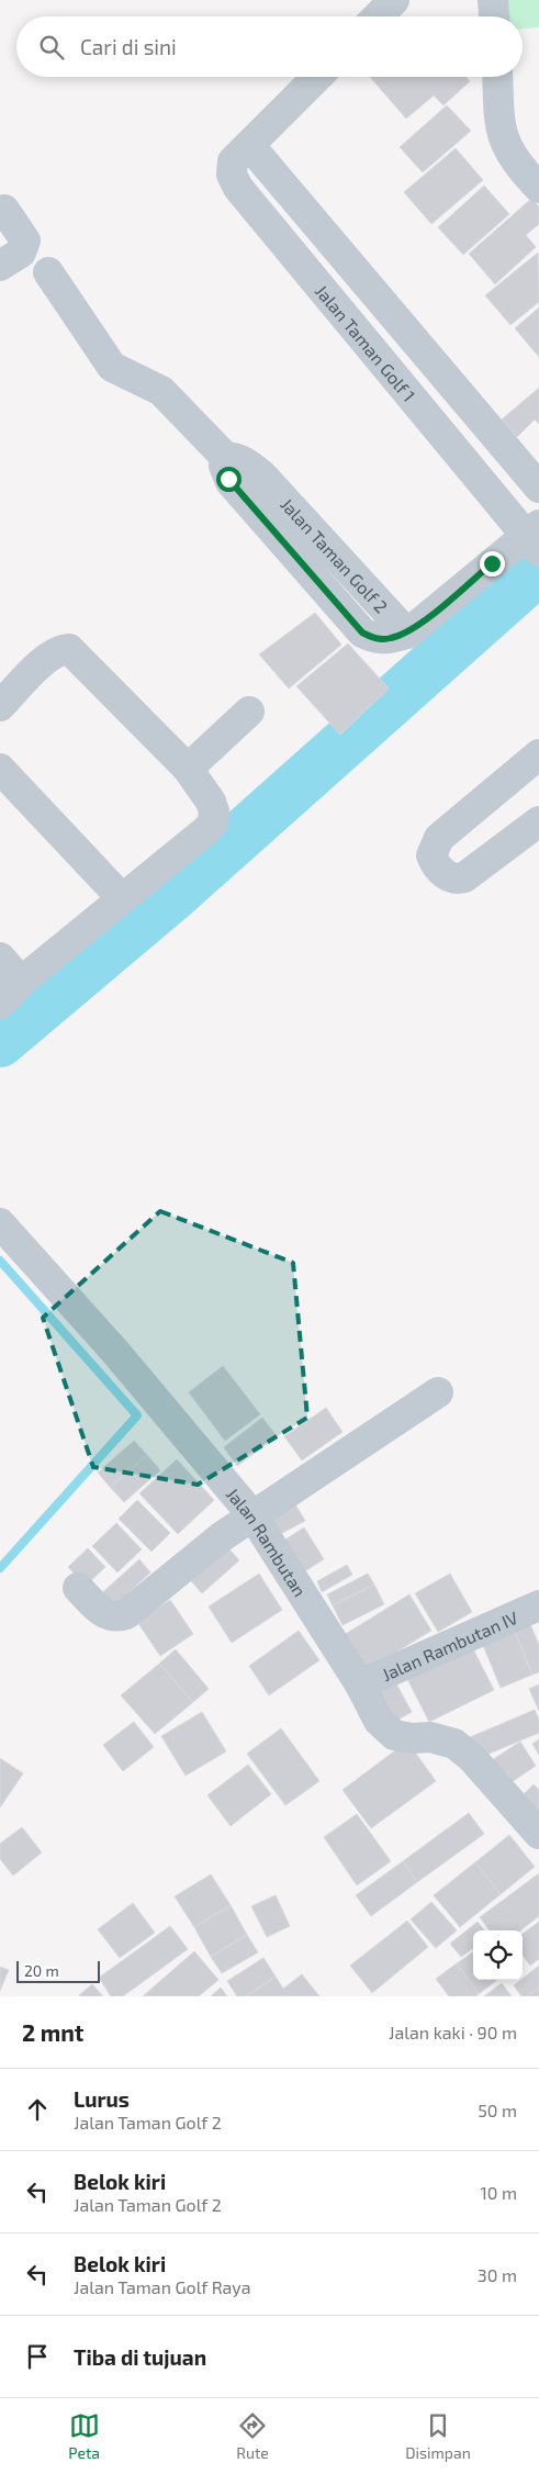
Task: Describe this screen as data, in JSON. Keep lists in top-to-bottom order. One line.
{"streets":{"street":["Jalan Taman Golf 1","Jalan Taman Golf 2","Jalan Rambutan","Jalan Rambutan IV"]},"crossings":[["Jalan Taman Golf 1","Jalan Taman Golf 2"],["Jalan Rambutan","Jalan Rambutan IV"]],"scale_bar":"20 m","page":{"search":"Cari di sini","scale":"20 m","heading":["2 mnt","Jalan kaki · 90 m"],"list":[["Lurus","Jalan Taman Golf 2","50 m"],["Belok kiri","Jalan Taman Golf 2","10 m"],["Belok kiri","Jalan Taman Golf Raya","30 m"],"Tiba di tujuan"],"nav":["Peta","Rute","Disimpan"]}}
